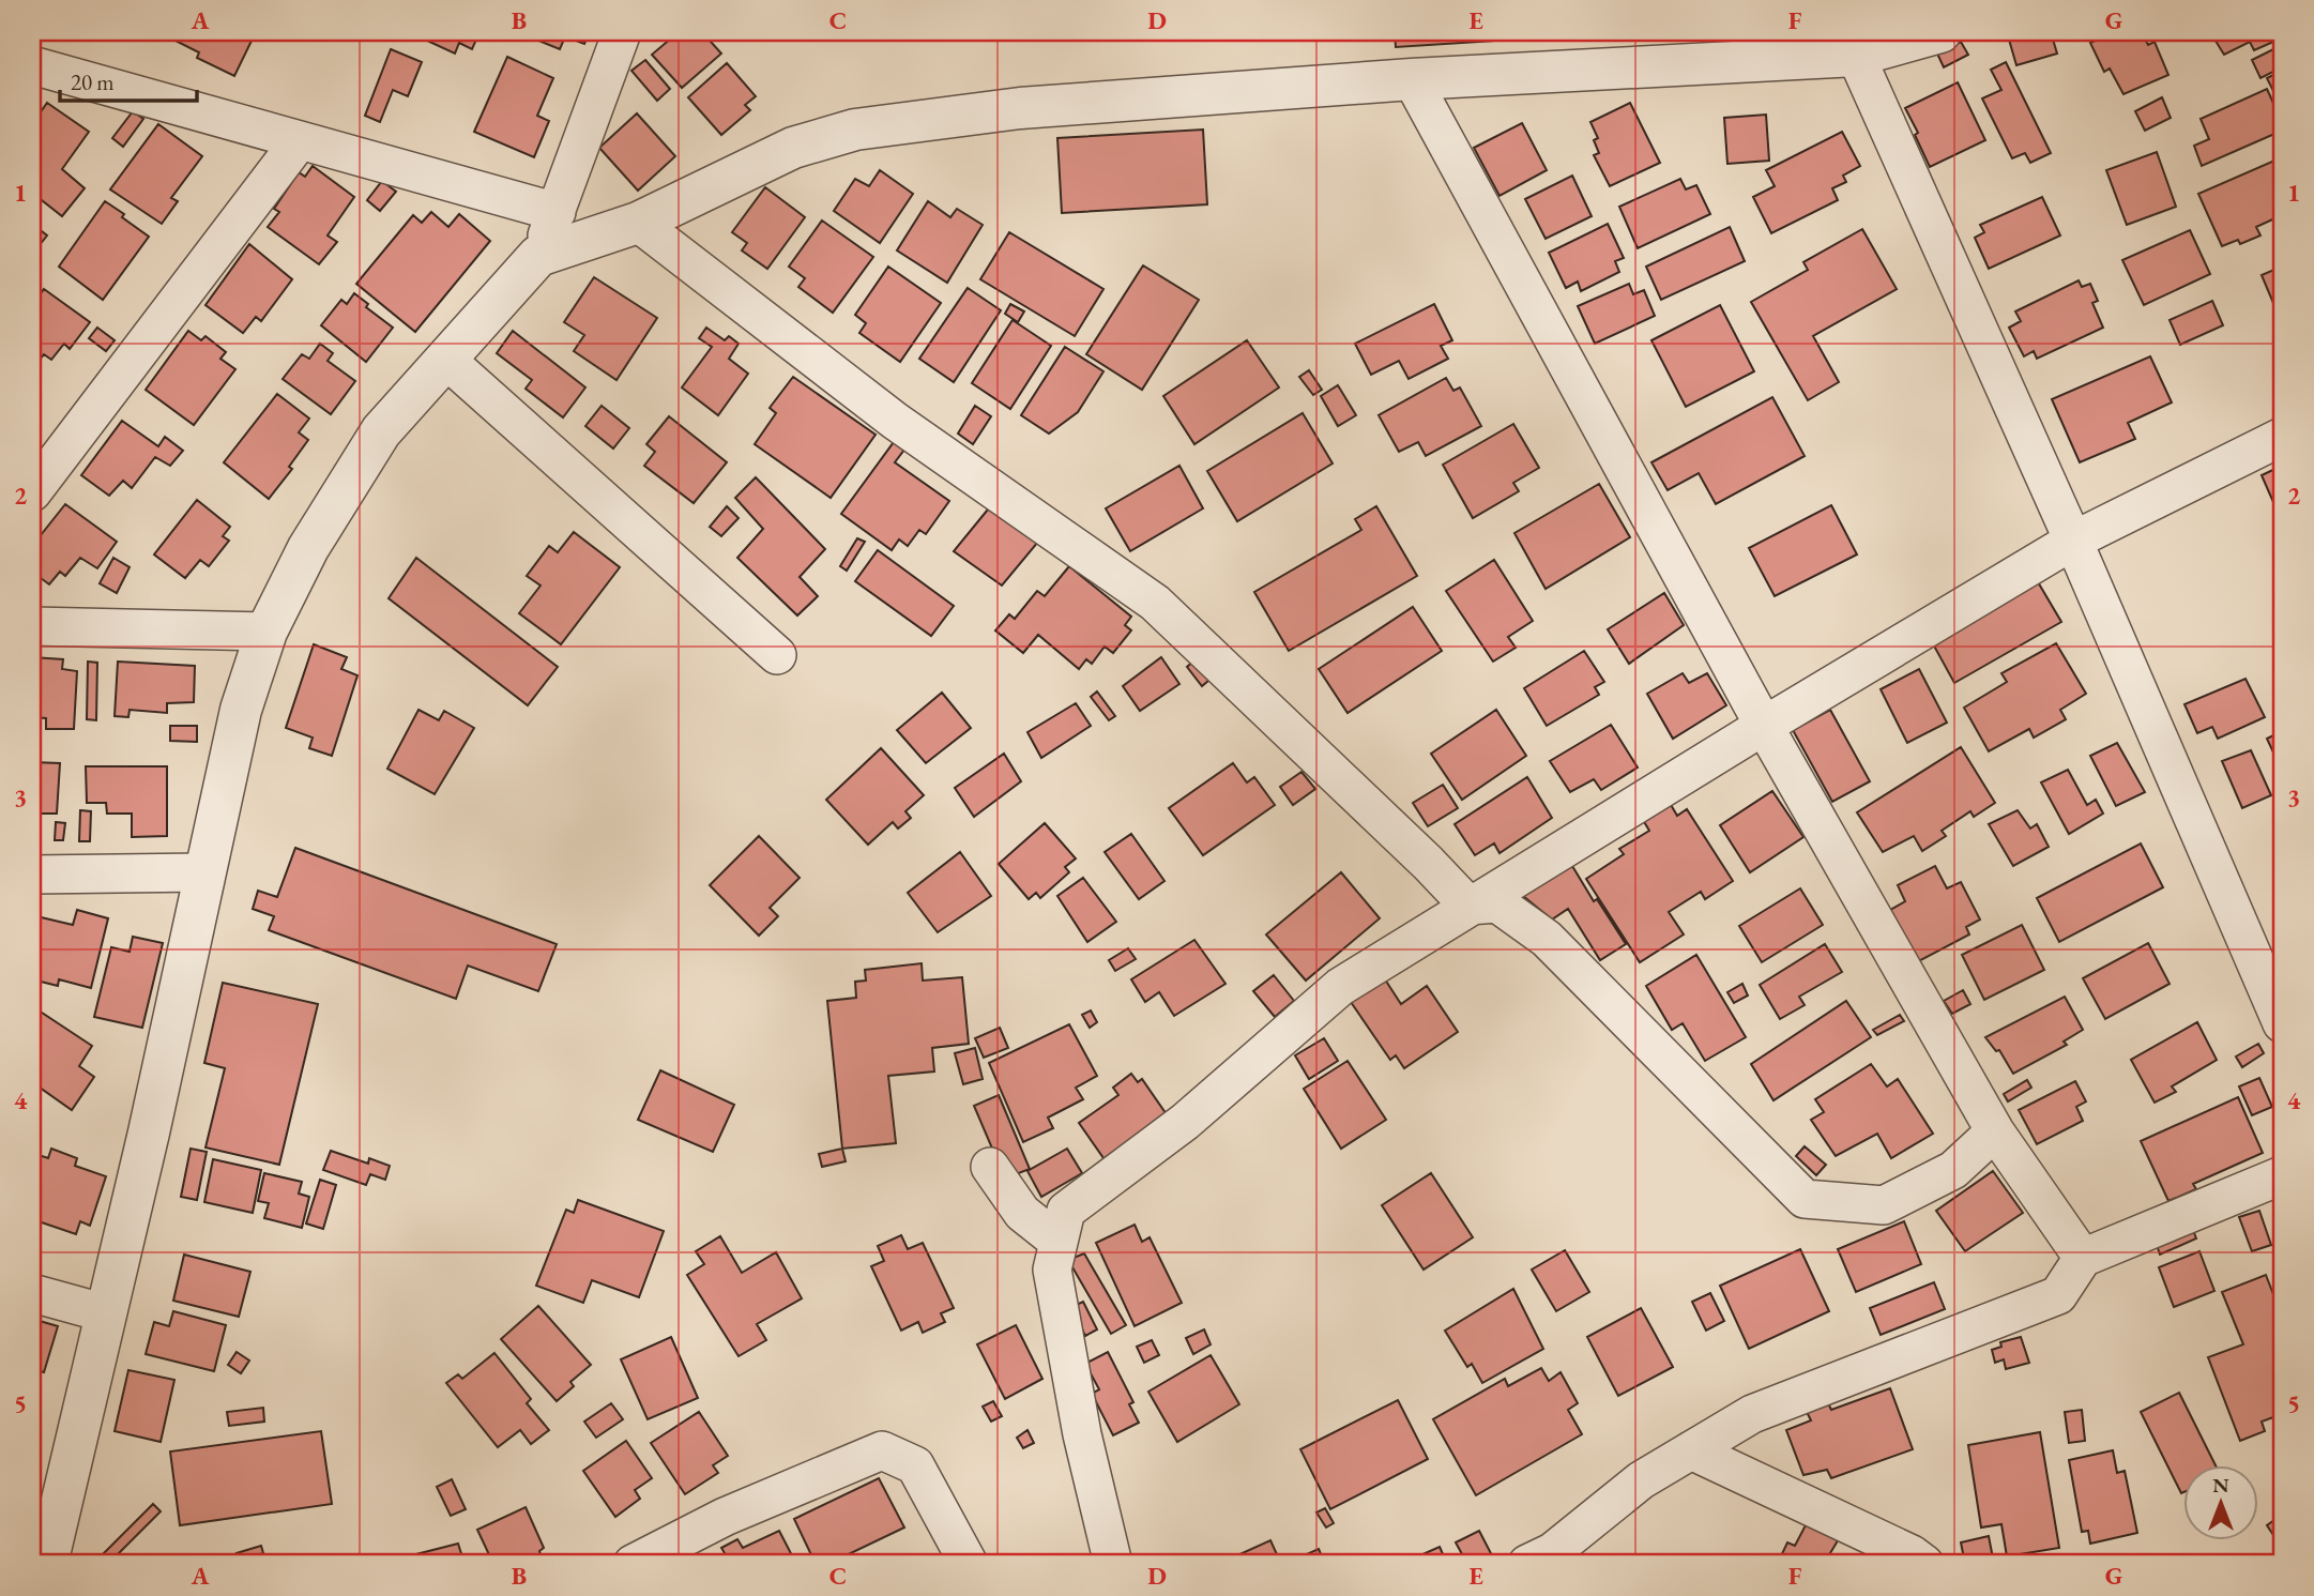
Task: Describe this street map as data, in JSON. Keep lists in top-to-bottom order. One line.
{"scale_bar":"20 m","north":"top","grid":{"columns":["A","B","C","D","E","F","G"],"rows":["1","2","3","4","5"]}}
